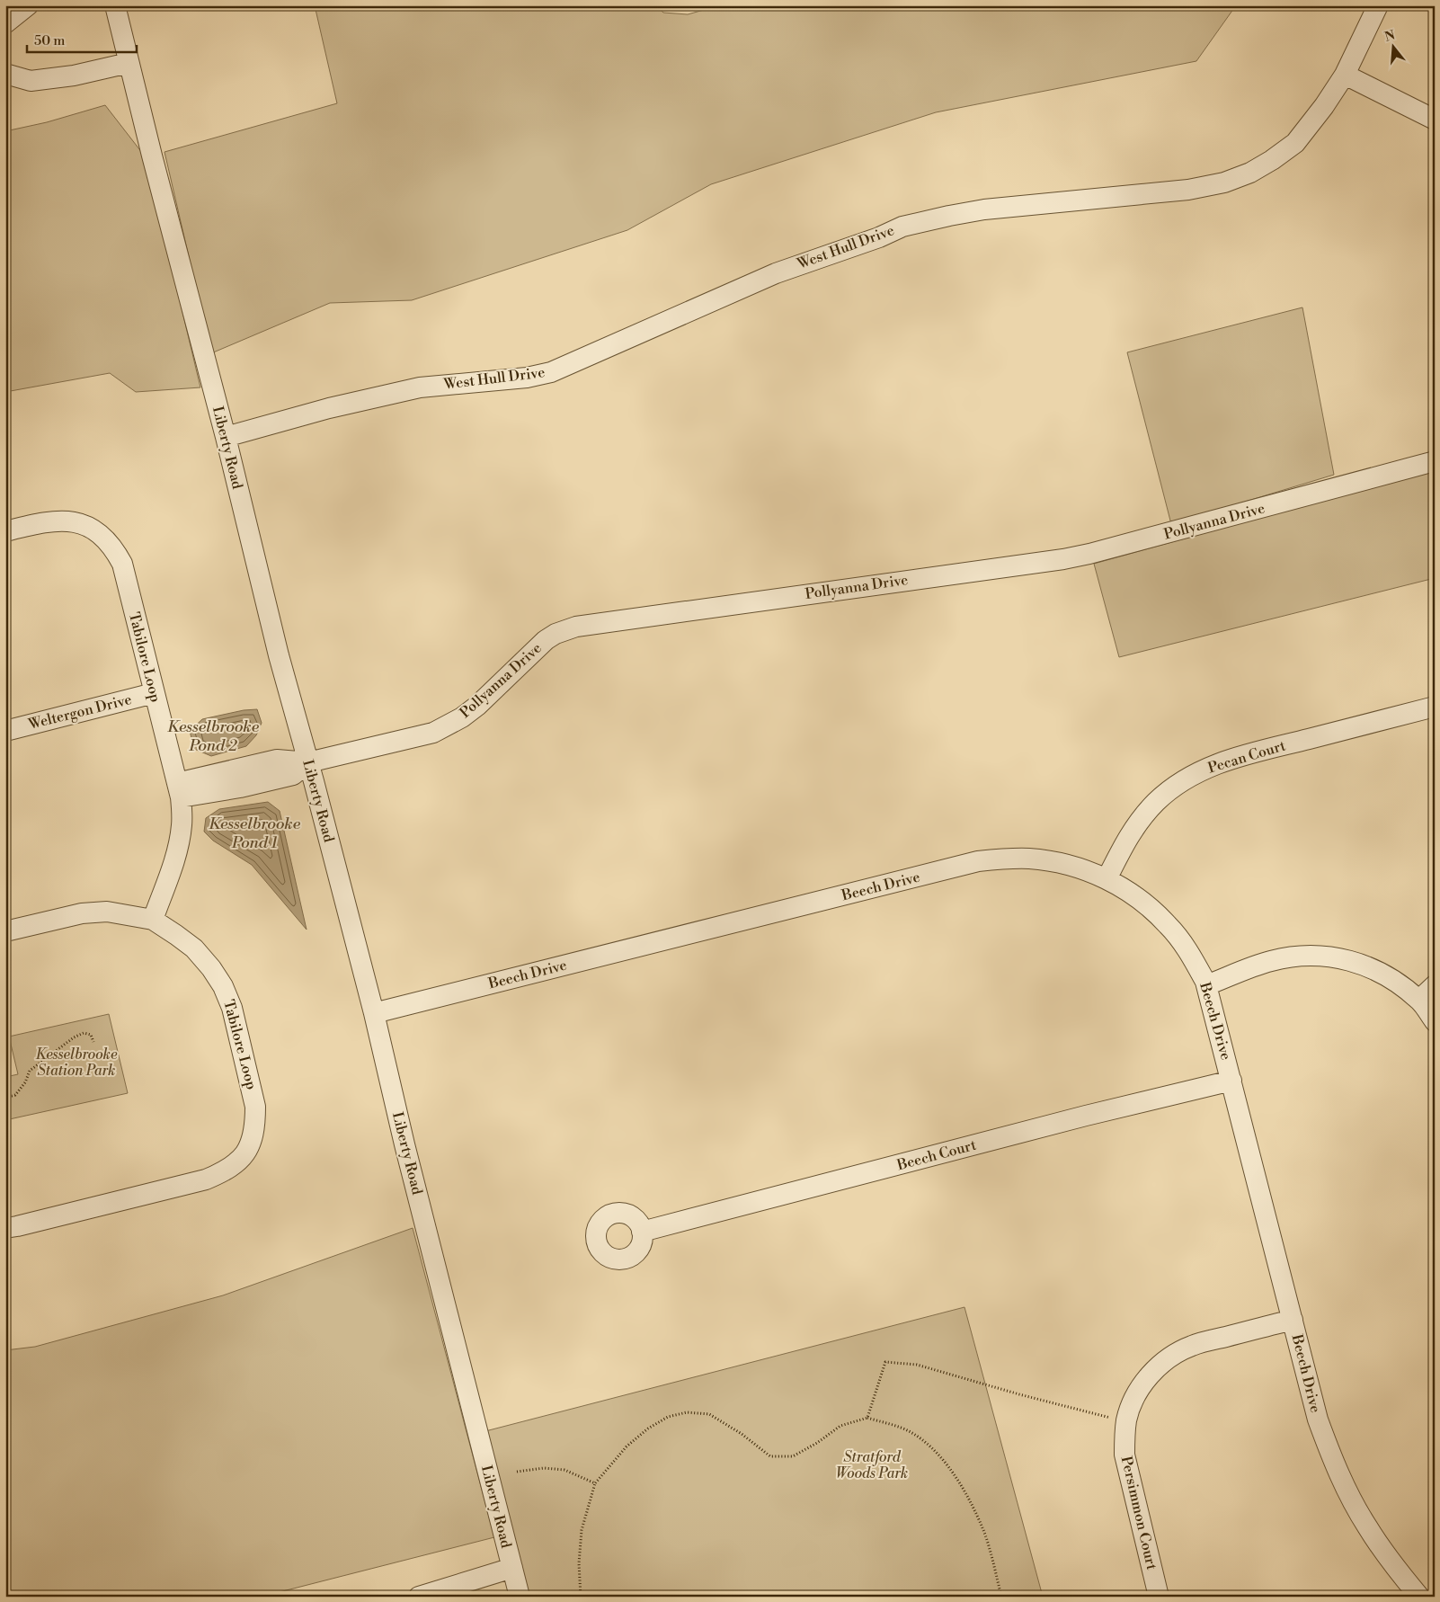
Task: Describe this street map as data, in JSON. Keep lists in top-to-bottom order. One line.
{"streets":{"street":["West Hull Drive","Liberty Road","Pollyanna Drive","Tabilore Loop","Weltergon Drive","Pecan Court","Beech Drive","Beech Court","Persimmon Court"]},"crossings":[["West Hull Drive","Liberty Road"],["Liberty Road","Pollyanna Drive"],["Liberty Road","Beech Drive"],["Tabilore Loop","Weltergon Drive"],["Pecan Court","Beech Drive"],["Beech Drive","Beech Court"],["Beech Drive","Persimmon Court"]],"water":["Kesselbrooke Pond 2","Kesselbrooke Pond 1"],"parks":["Kesselbrooke Station Park","Stratford Woods Park"],"scale_bar":"50 m","north":"top"}
